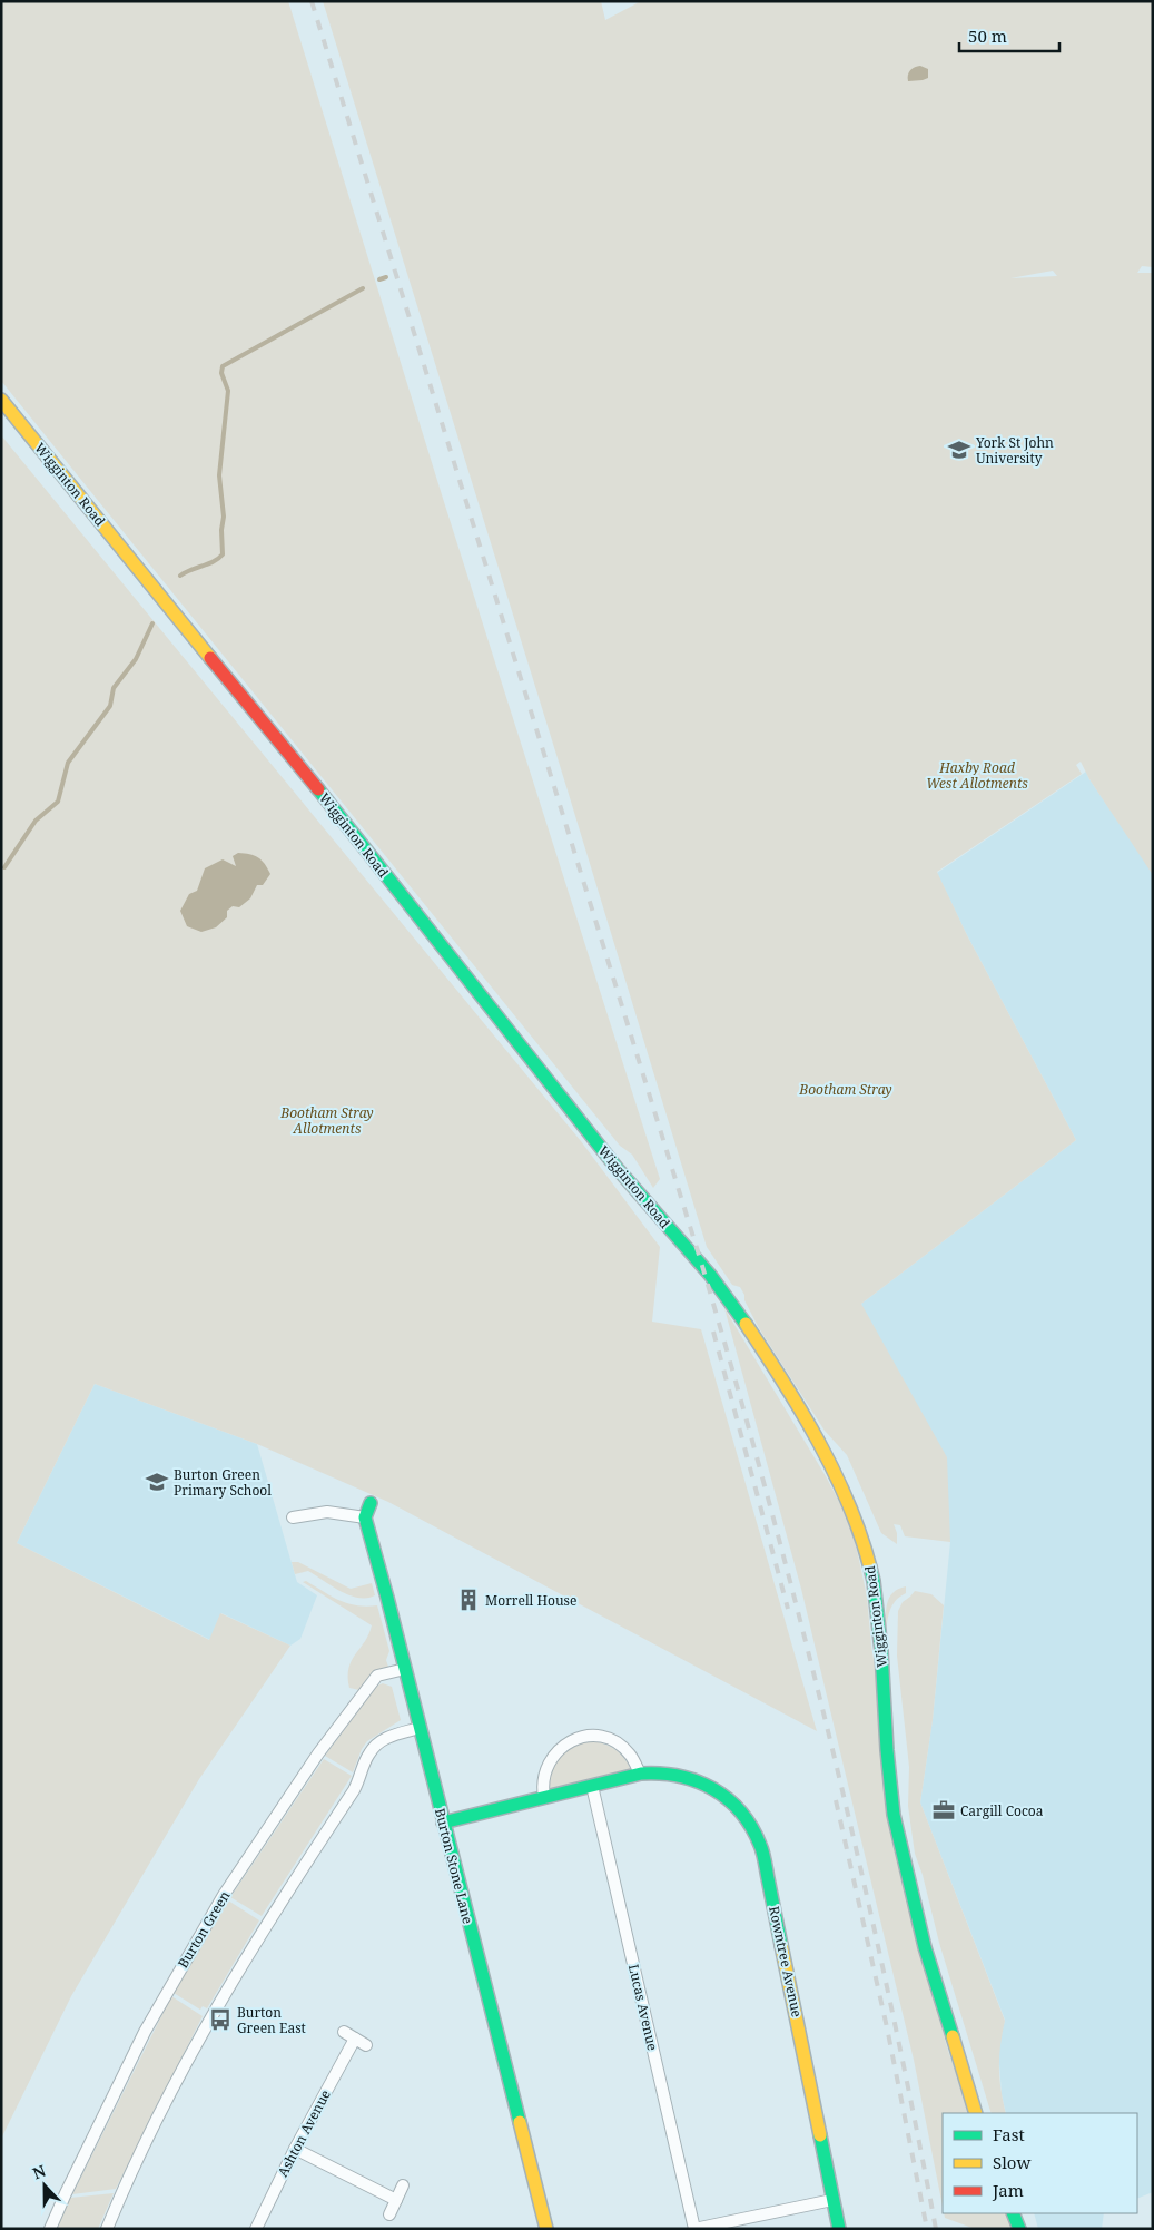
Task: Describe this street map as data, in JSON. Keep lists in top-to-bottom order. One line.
{"streets":{"main road":["Wigginton Road","Burton Stone Lane","Rowntree Avenue"],"street":["Burton Green","Lucas Avenue","Ashton Avenue"]},"crossings":[["Burton Stone Lane","Burton Green"],["Burton Stone Lane","Rowntree Avenue"],["Rowntree Avenue","Lucas Avenue"]],"parks":["Haxby Road West Allotments","Bootham Stray","Bootham Stray Allotments"],"places":{"school or university":["York St John University","Burton Green Primary School"],"building":["Morrell House"],"office":["Cargill Cocoa"],"bus stop":["Burton Green East"]},"legend":["Fast","Slow","Jam"],"scale_bar":"50 m","north":"top"}
